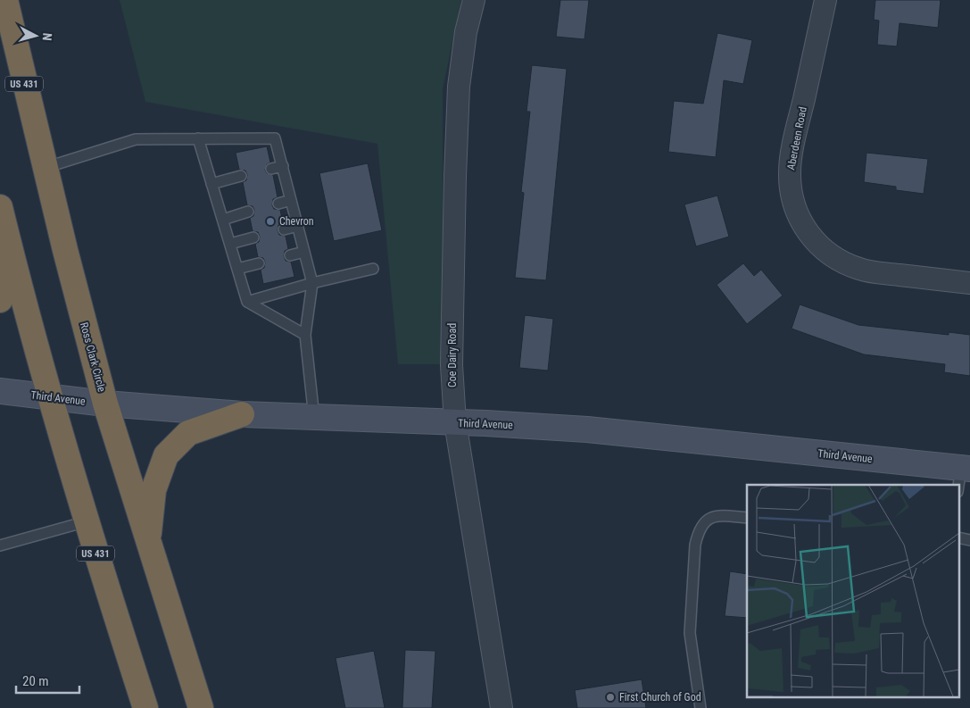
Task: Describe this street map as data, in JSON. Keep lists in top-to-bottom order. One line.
{"streets":{"highway":["US 431","Ross Clark Circle"],"street":["Aberdeen Road","Coe Dairy Road","Third Avenue"]},"crossings":[["US 431","Third Avenue"],["Coe Dairy Road","Third Avenue"],["Ross Clark Circle","Third Avenue"]],"places":["Chevron","First Church of God"],"scale_bar":"20 m","north":"right"}
